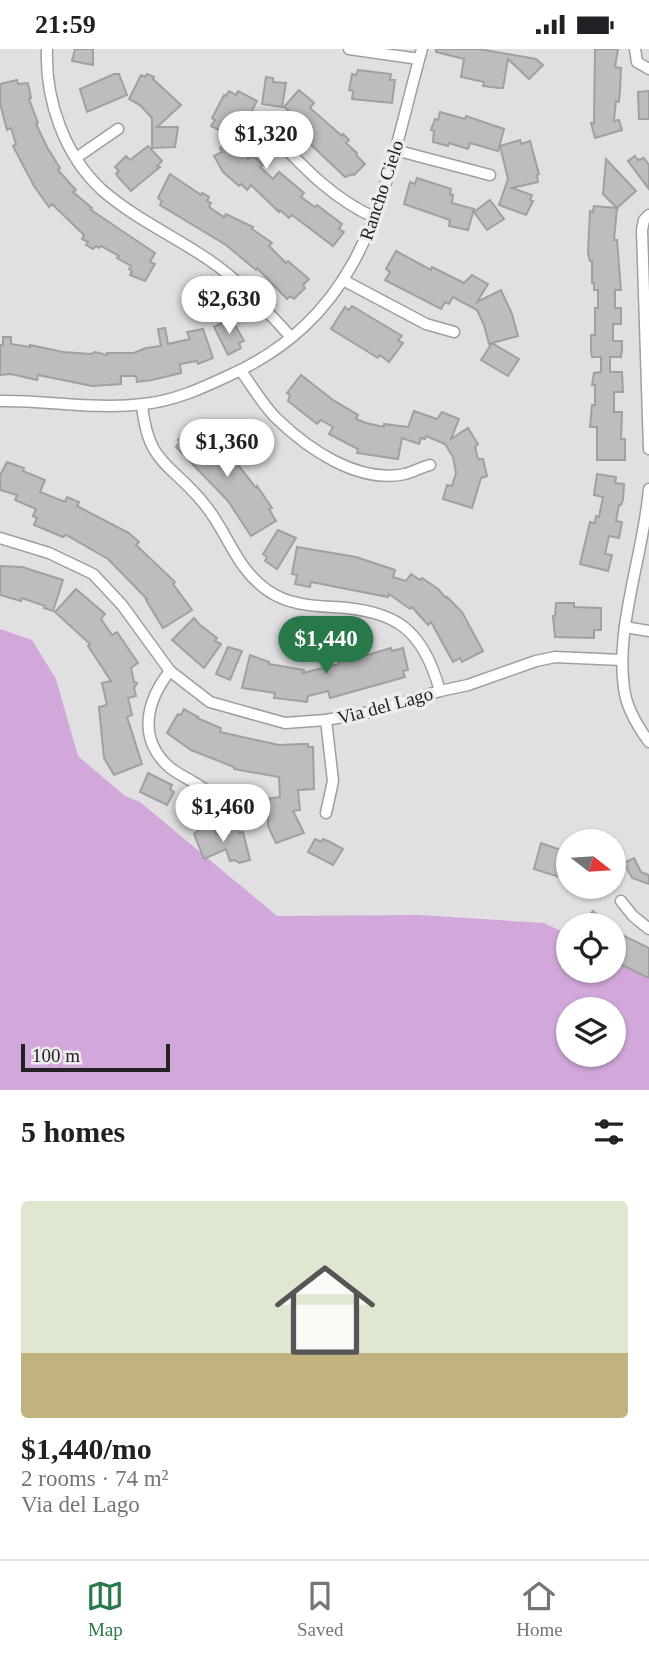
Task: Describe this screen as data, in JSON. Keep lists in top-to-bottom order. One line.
{"streets":{"street":["Rancho Cielo","Via del Lago"]},"scale_bar":"100 m","north":"right","page":{"status":"21:59","price":["$1,320","$2,630","$1,360","$1,440","$1,460"],"scale":"100 m","heading":"5 homes","list":[{"name":"$1,440/mo","note":"2 rooms · 74 m² · Via del Lago"}],"tabs":["Map","Saved","Home"]}}
